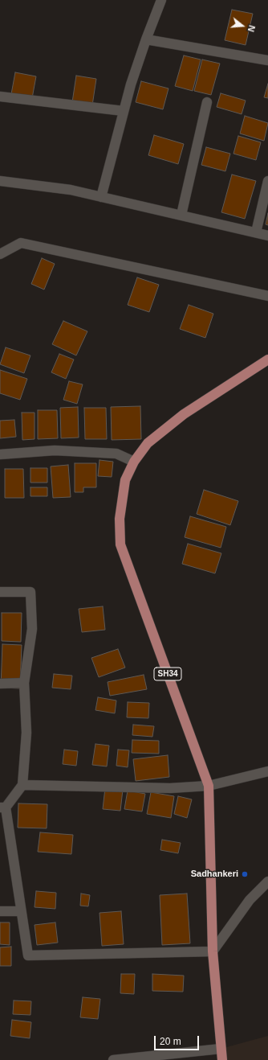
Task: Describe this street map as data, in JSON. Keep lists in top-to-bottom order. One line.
{"streets":{"main road":["SH34"]},"places":["Sadhankeri"],"scale_bar":"20 m","north":"right"}
